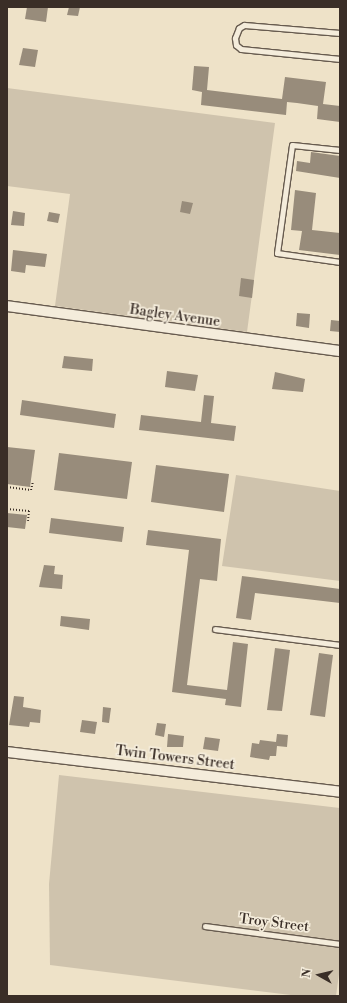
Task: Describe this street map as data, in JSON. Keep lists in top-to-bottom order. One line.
{"streets":{"street":["Bagley Avenue","Twin Towers Street"],"lane":["Troy Street"]},"north":"left"}
